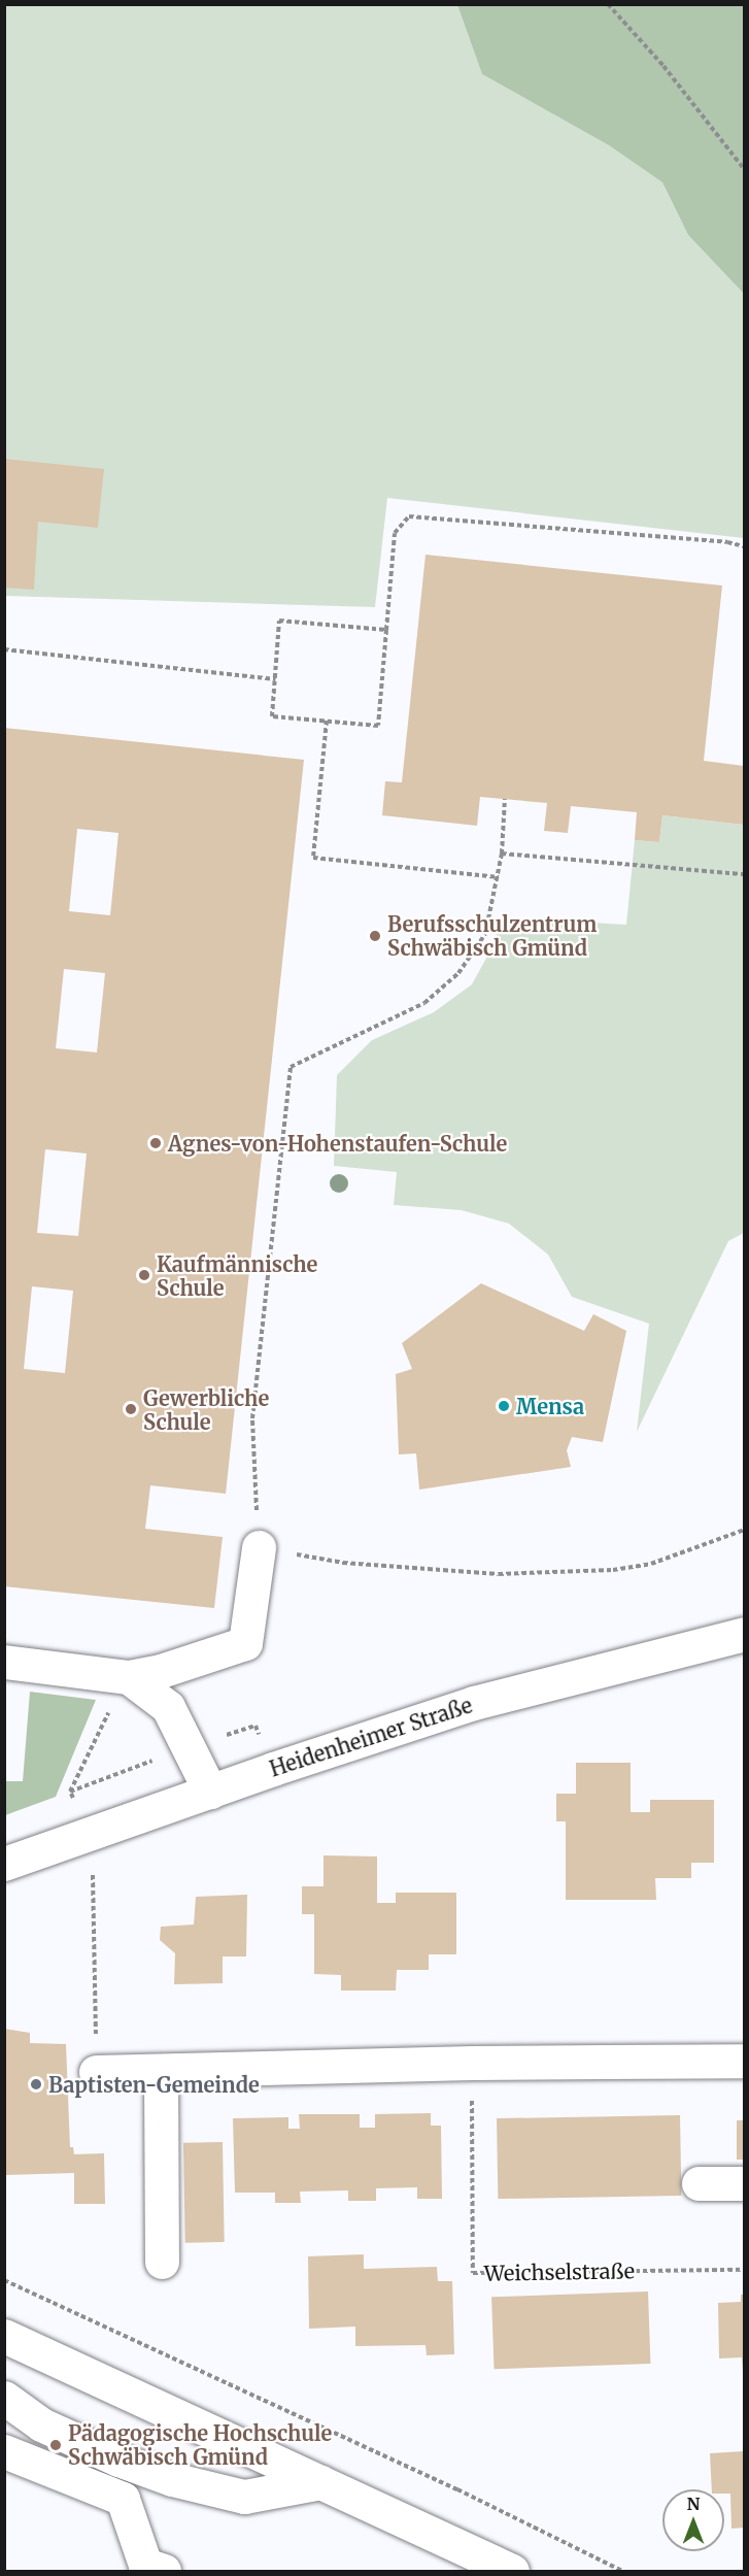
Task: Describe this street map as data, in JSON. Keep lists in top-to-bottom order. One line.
{"streets":{"street":["Heidenheimer Straße"],"path":["Weichselstraße"]},"places":["Berufsschulzentrum Schwäbisch Gmünd","Agnes-von-Hohenstaufen-Schule","Kaufmännische Schule","Mensa","Gewerbliche Schule","Baptisten-Gemeinde","Pädagogische Hochschule Schwäbisch Gmünd"],"north":"top"}
